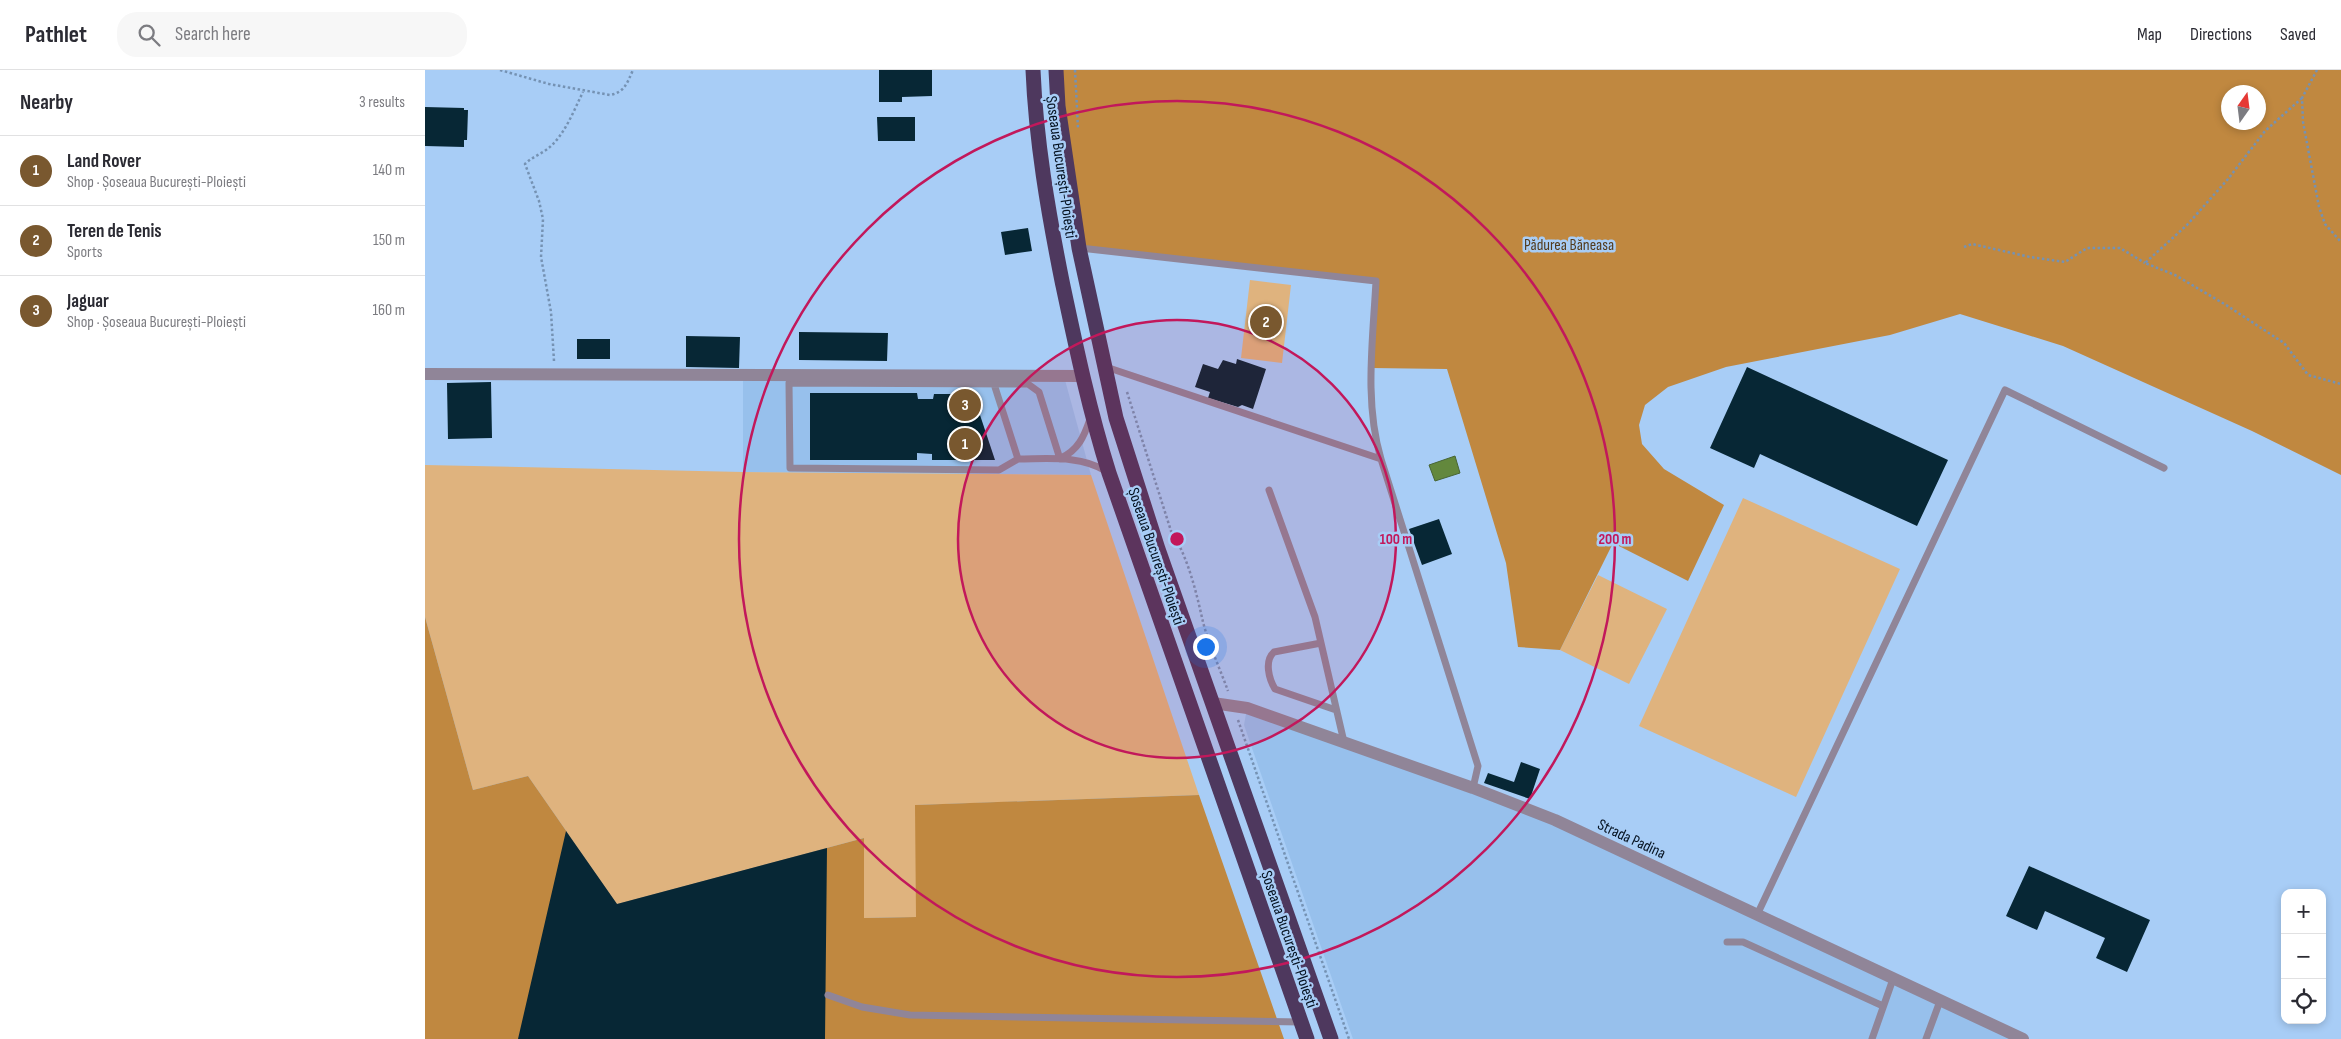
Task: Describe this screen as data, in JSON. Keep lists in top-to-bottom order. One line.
{"streets":{"highway":["Șoseaua București-Ploiești"],"street":["Strada Padina"]},"crossings":[["Șoseaua București-Ploiești","Strada Padina"]],"parks":["Pădurea Băneasa"],"north":"top","page":{"header":"Pathlet","search":"Search here","nav":["Map","Directions","Saved"],"heading":["Nearby","3 results"],"list":[{"mark":"1","name":"Land Rover","note":"Shop · Șoseaua București-Ploiești","value":"140 m"},{"mark":"2","name":"Teren de Tenis","note":"Sports","value":"150 m"},{"mark":"3","name":"Jaguar","note":"Shop · Șoseaua București-Ploiești","value":"160 m"}],"pins":["2","3","1"],"map_buttons":["+","−"]},"rings":["100 m","200 m"]}
